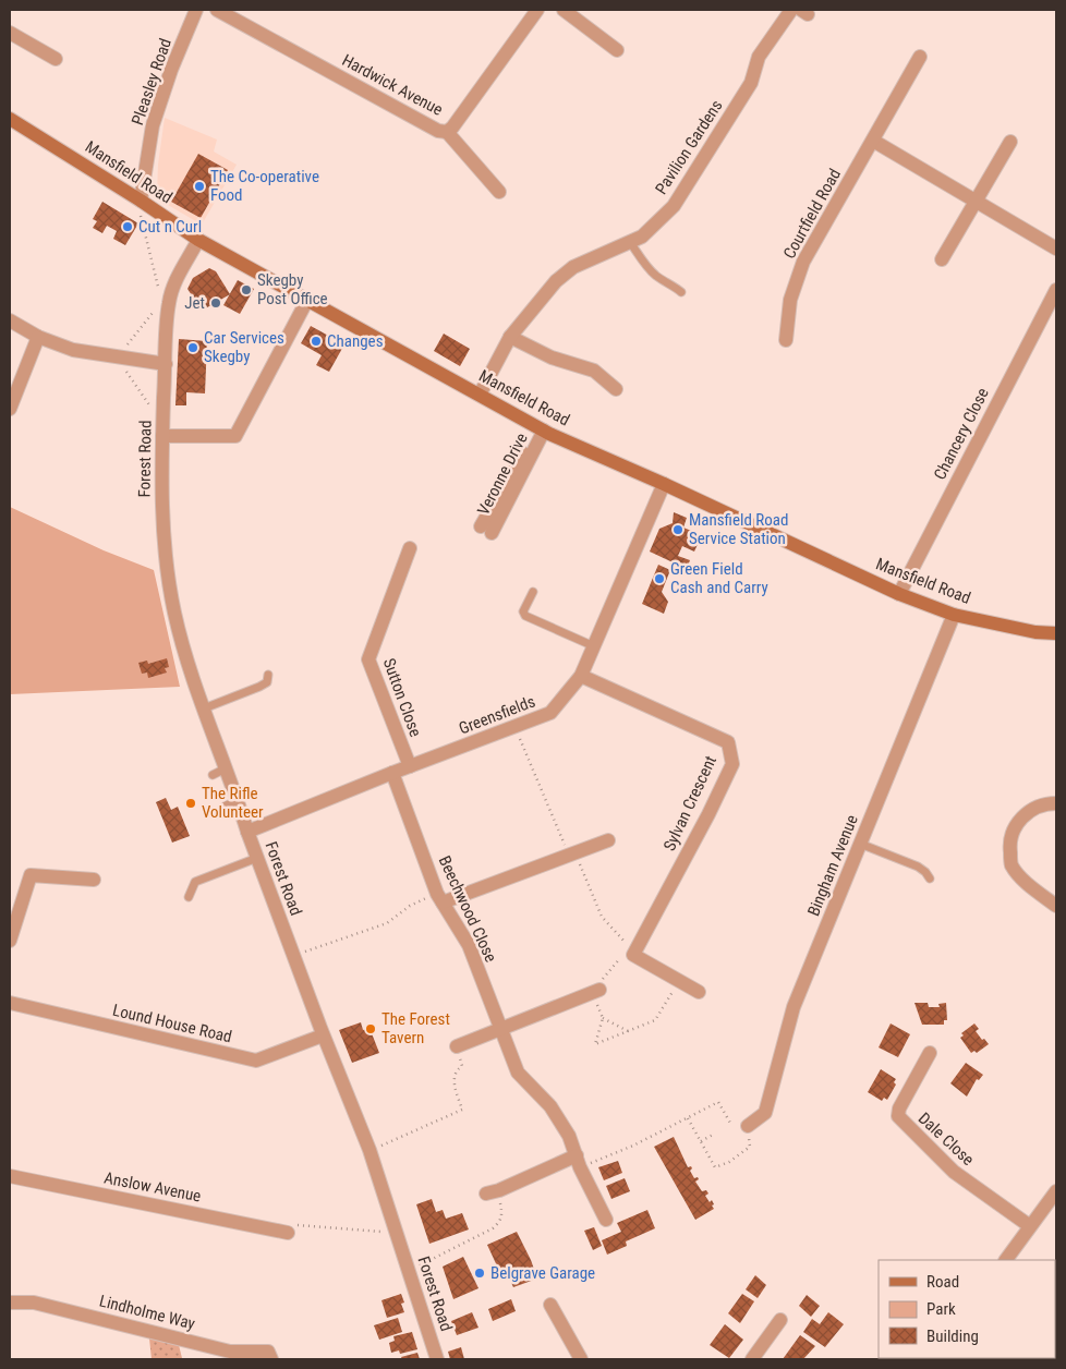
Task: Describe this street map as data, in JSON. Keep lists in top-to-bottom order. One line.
{"streets":{"main road":["Mansfield Road"],"street":["Pleasley Road","Hardwick Avenue","Pavilion Gardens","Courtfield Road","Chancery Close","Forest Road","Sutton Close","Greensfields","Sylvan Crescent","Bingham Avenue","Beechwood Close","Lound House Road","Dale Close","Anslow Avenue","Lindholme Way"]},"crossings":[["Pleasley Road","Mansfield Road"],["Pavilion Gardens","Mansfield Road"],["Mansfield Road","Chancery Close"],["Mansfield Road","Forest Road"],["Mansfield Road","Greensfields"],["Mansfield Road","Bingham Avenue"],["Forest Road","Greensfields"],["Forest Road","Lound House Road"],["Sutton Close","Greensfields"],["Greensfields","Sylvan Crescent"],["Greensfields","Beechwood Close"]],"places":["The Co-operative Food","Cut n Curl","Skegby Post Office","Jet","Changes","Car Services Skegby","Mansfield Road Service Station","Green Field Cash and Carry","The Rifle Volunteer","The Forest Tavern","Belgrave Garage"],"legend":["Road","Park","Building"]}
